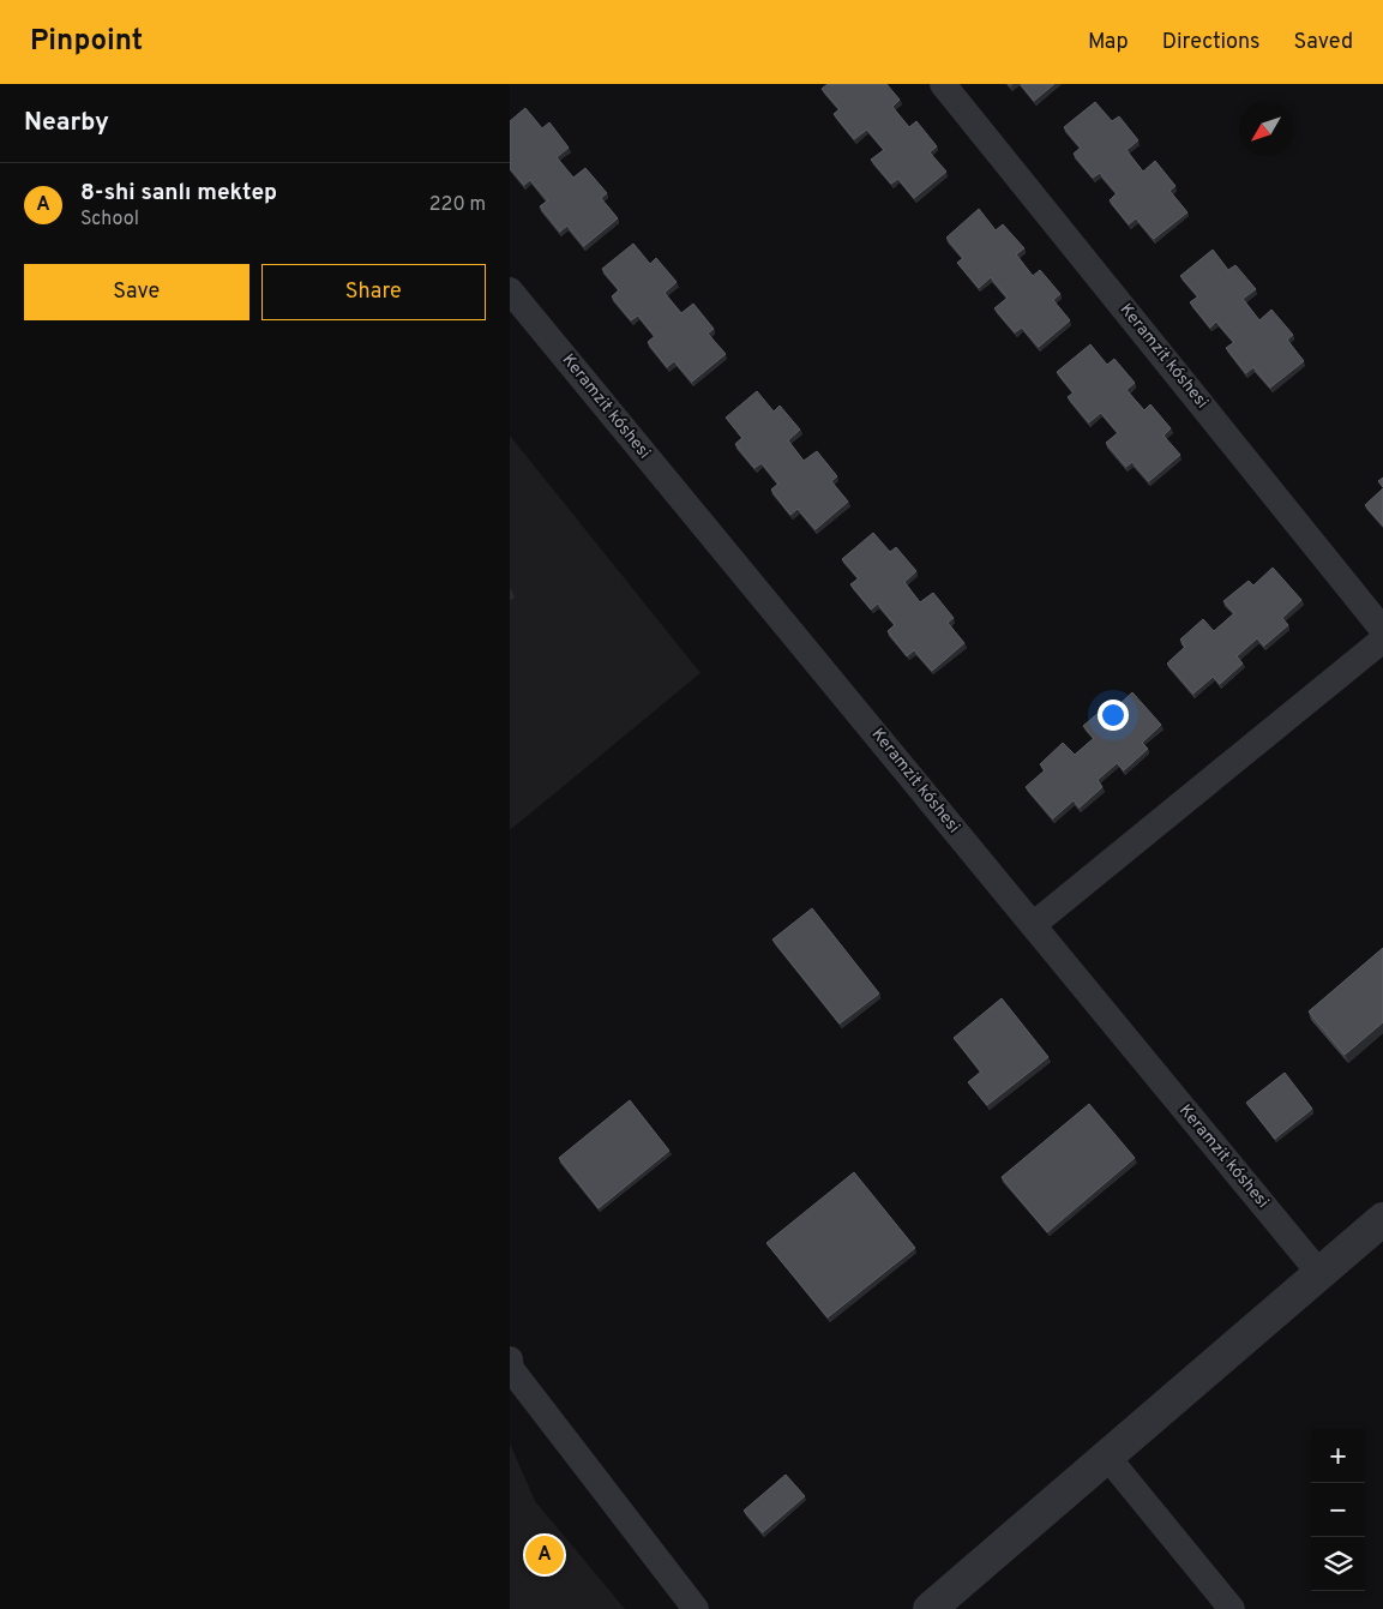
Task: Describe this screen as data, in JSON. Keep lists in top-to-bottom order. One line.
{"streets":{"street":["Keramzit kóshesi"]},"north":"bottom left","page":{"header":"Pinpoint","nav":["Map","Directions","Saved"],"heading":"Nearby","list":[{"mark":"A","name":"8-shi sanlı mektep","note":"School","value":"220 m"}],"buttons":["Save","Share"],"map_buttons":["+","−"],"pins":"A"}}
